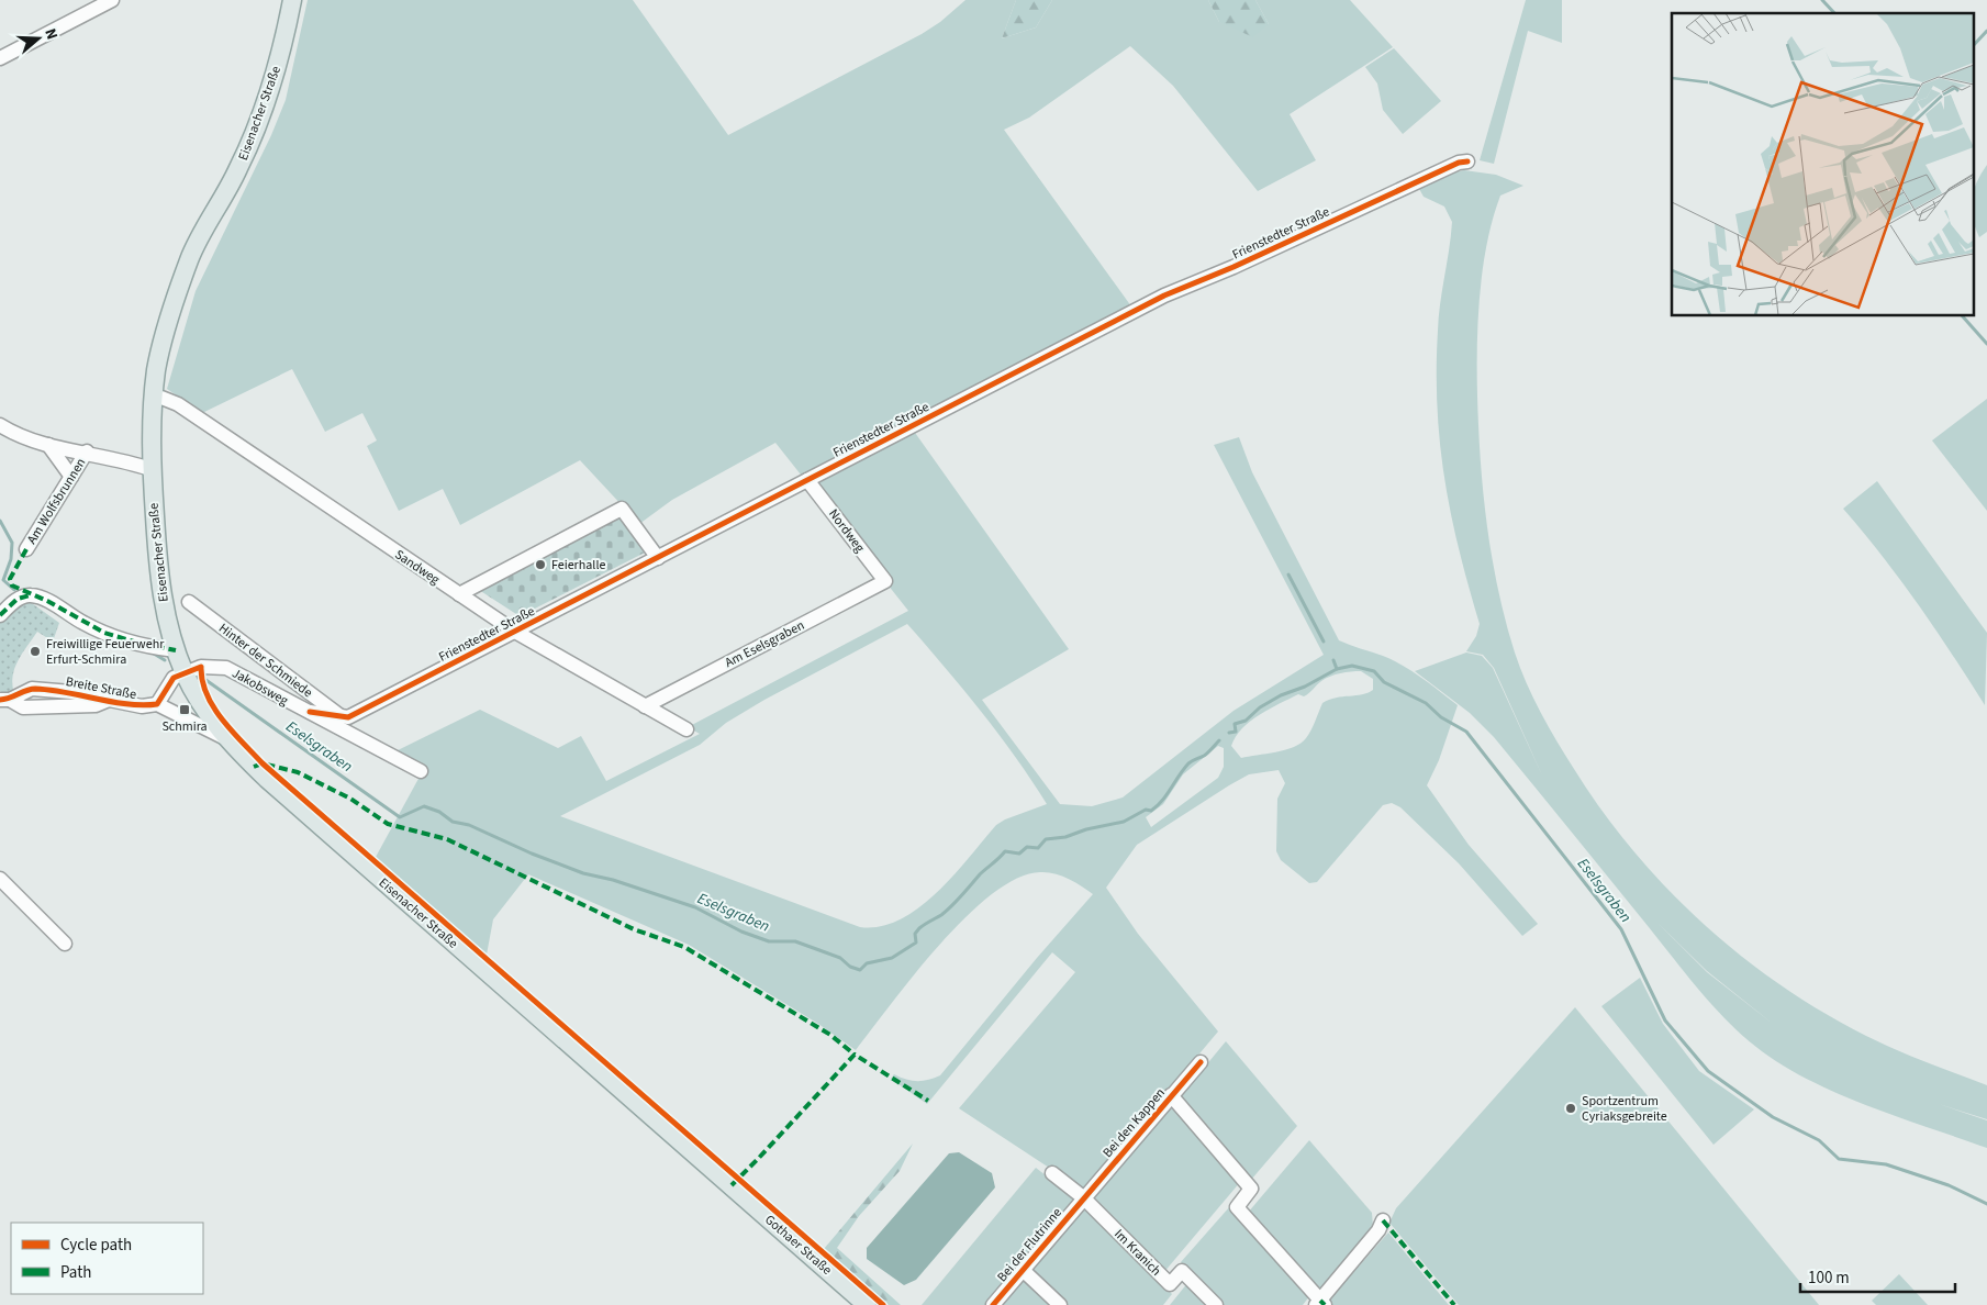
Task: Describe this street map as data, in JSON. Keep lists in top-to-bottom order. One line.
{"streets":{"main road":["Eisenacher Straße","Gothaer Straße"],"street":["Frienstedter Straße","Am Wolfsbrunnen","Nordweg","Sandweg","Am Eselsgraben","Hinter der Schmiede","Jakobsweg","Breite Straße","Bei den Kappen","Bei der Flutrinne","Im Kranich"]},"crossings":[["Eisenacher Straße","Sandweg"],["Eisenacher Straße","Jakobsweg"],["Eisenacher Straße","Breite Straße"],["Eisenacher Straße","Gothaer Straße"],["Frienstedter Straße","Nordweg"],["Frienstedter Straße","Sandweg"],["Frienstedter Straße","Hinter der Schmiede"],["Nordweg","Am Eselsgraben"],["Sandweg","Am Eselsgraben"],["Bei den Kappen","Bei der Flutrinne"],["Bei den Kappen","Im Kranich"],["Bei der Flutrinne","Im Kranich"]],"water":["Eselsgraben"],"places":{"other":["Feierhalle","Freiwillige Feuerwehr Erfurt-Schmira","Sportzentrum Cyriaksgebreite"],"transit":["Schmira"]},"legend":["Cycle path","Path"],"scale_bar":"100 m","north":"right"}
